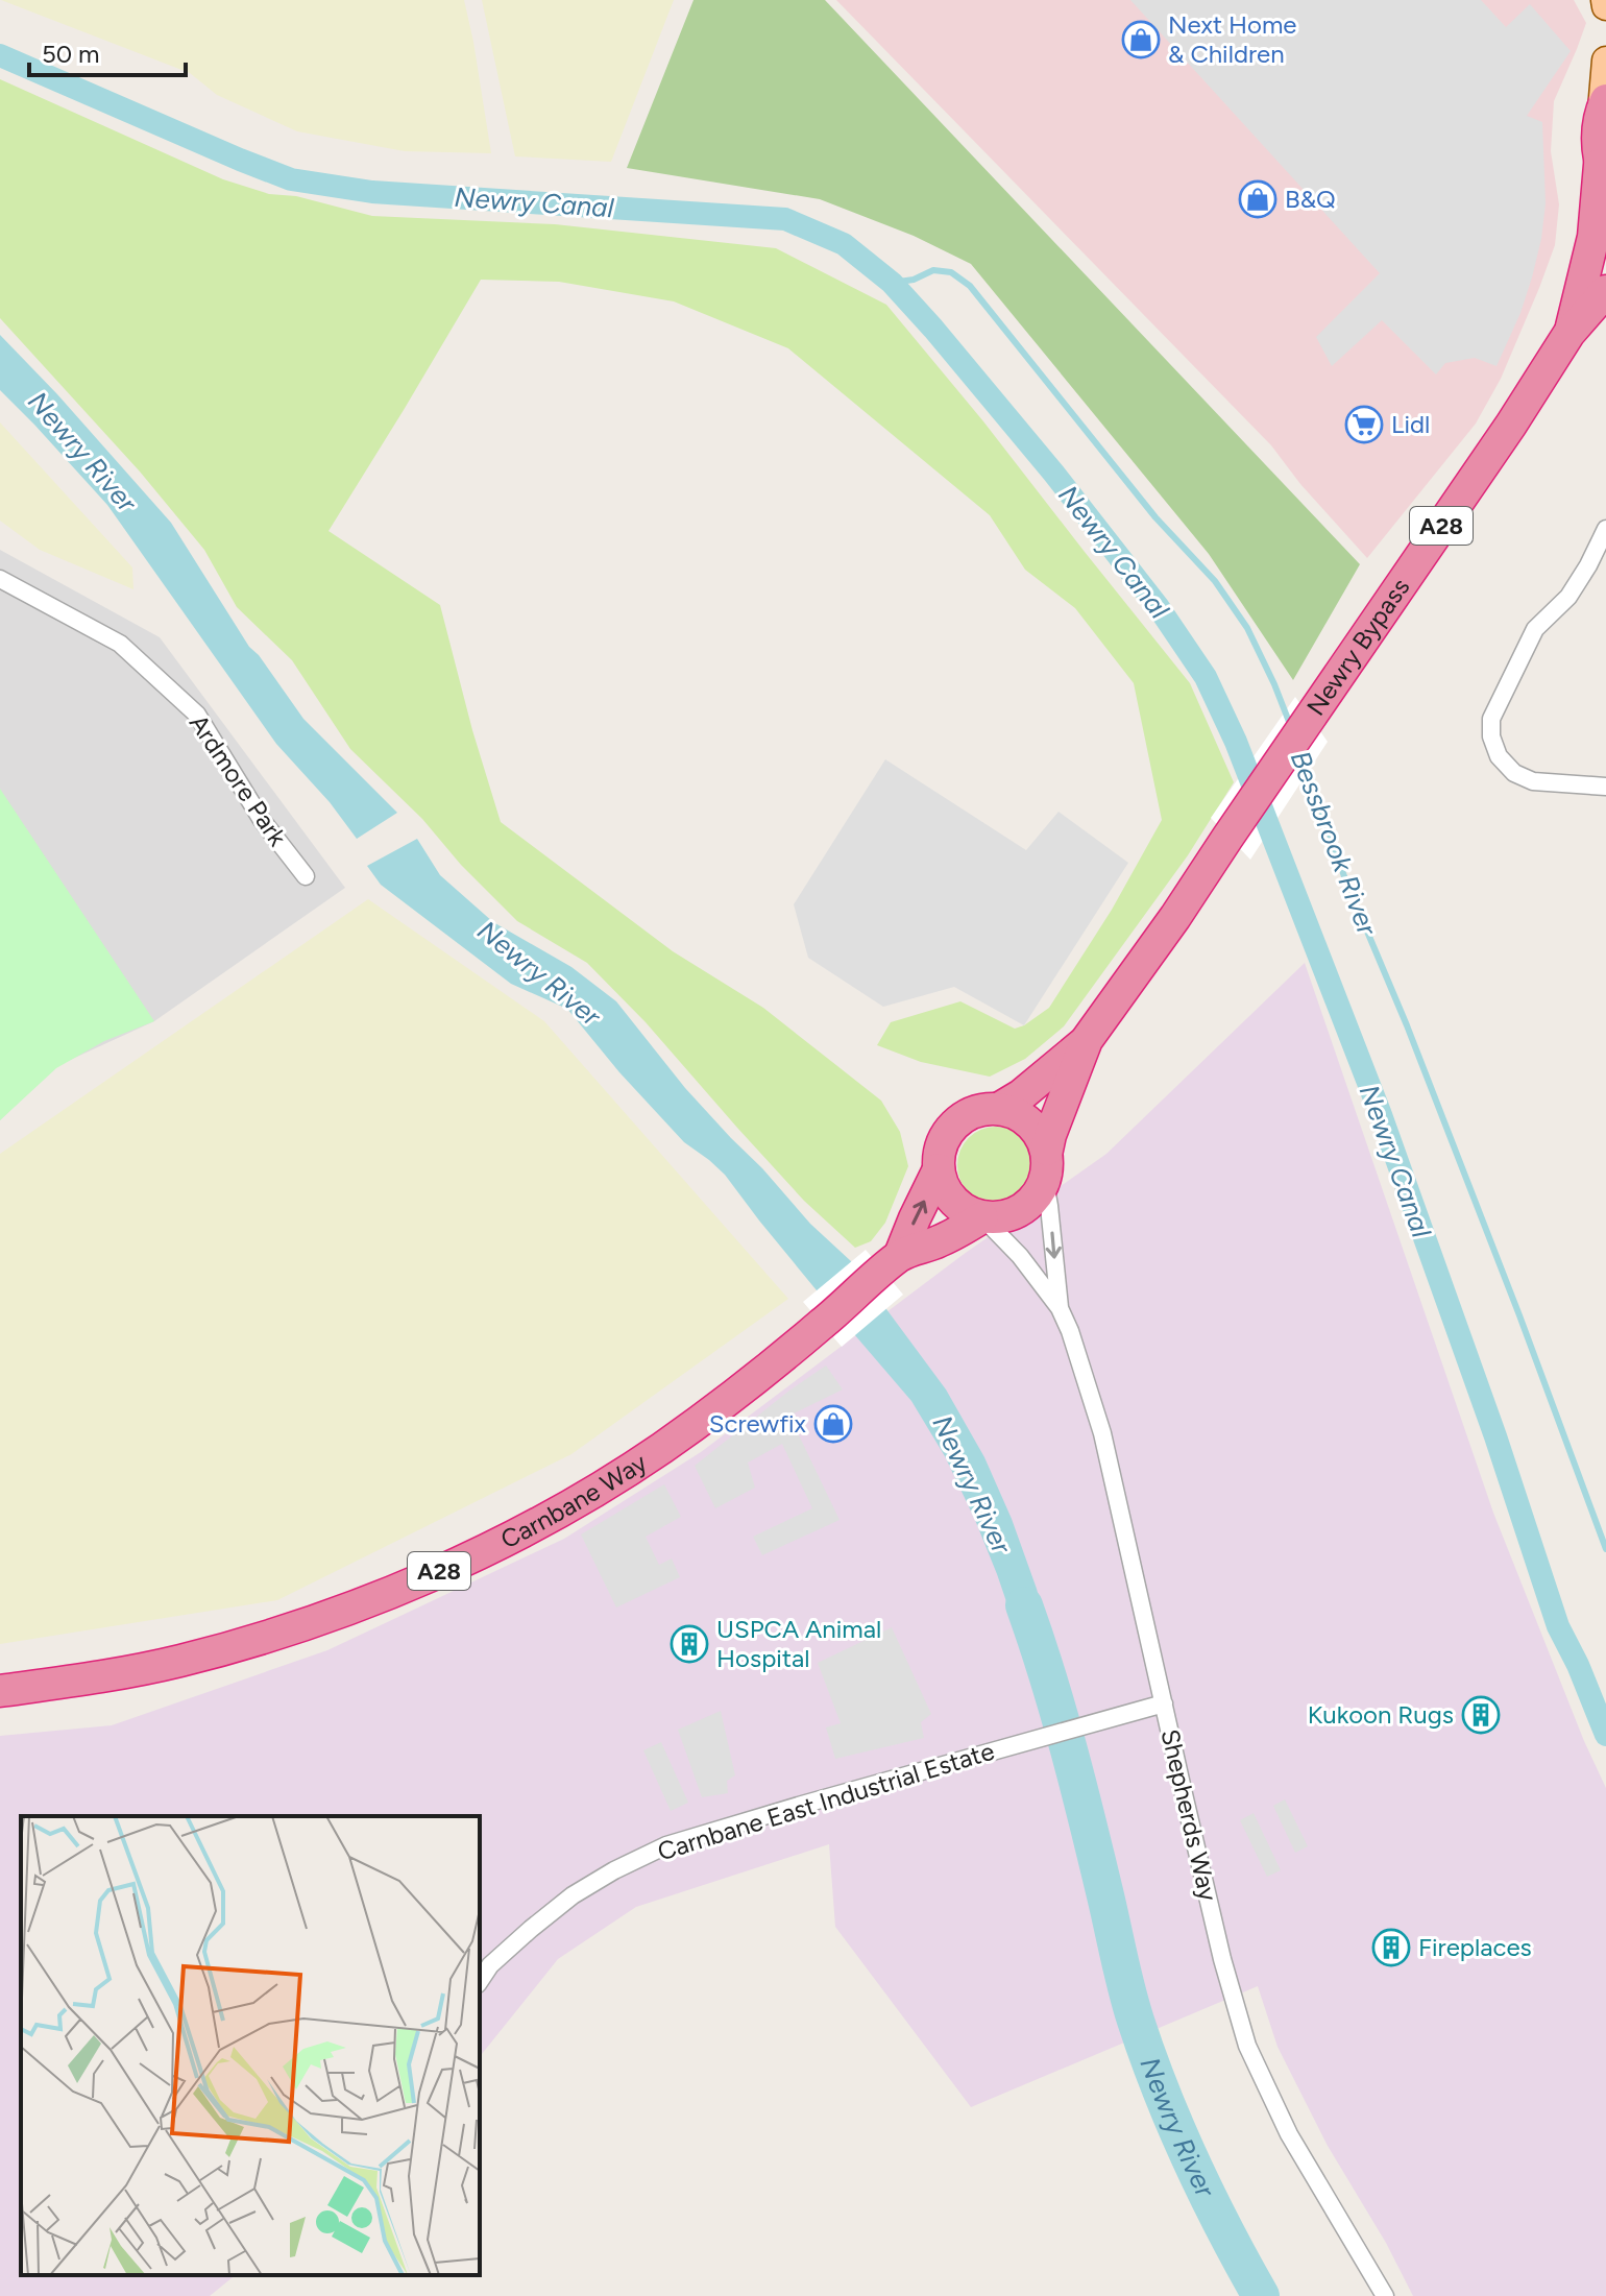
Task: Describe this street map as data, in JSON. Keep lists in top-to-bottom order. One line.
{"streets":{"highway":["A28","Newry Bypass","Carnbane Way"],"street":["Ardmore Park","Carnbane East Industrial Estate","Shepherds Way"]},"crossings":[["Carnbane East Industrial Estate","Shepherds Way"]],"water":["Newry Canal","Newry River","Bessbrook River"],"places":{"shop":["Next Home & Children","B&Q","Screwfix"],"supermarket":["Lidl"],"building":["USPCA Animal Hospital","Kukoon Rugs","Fireplaces"]},"scale_bar":"50 m"}
